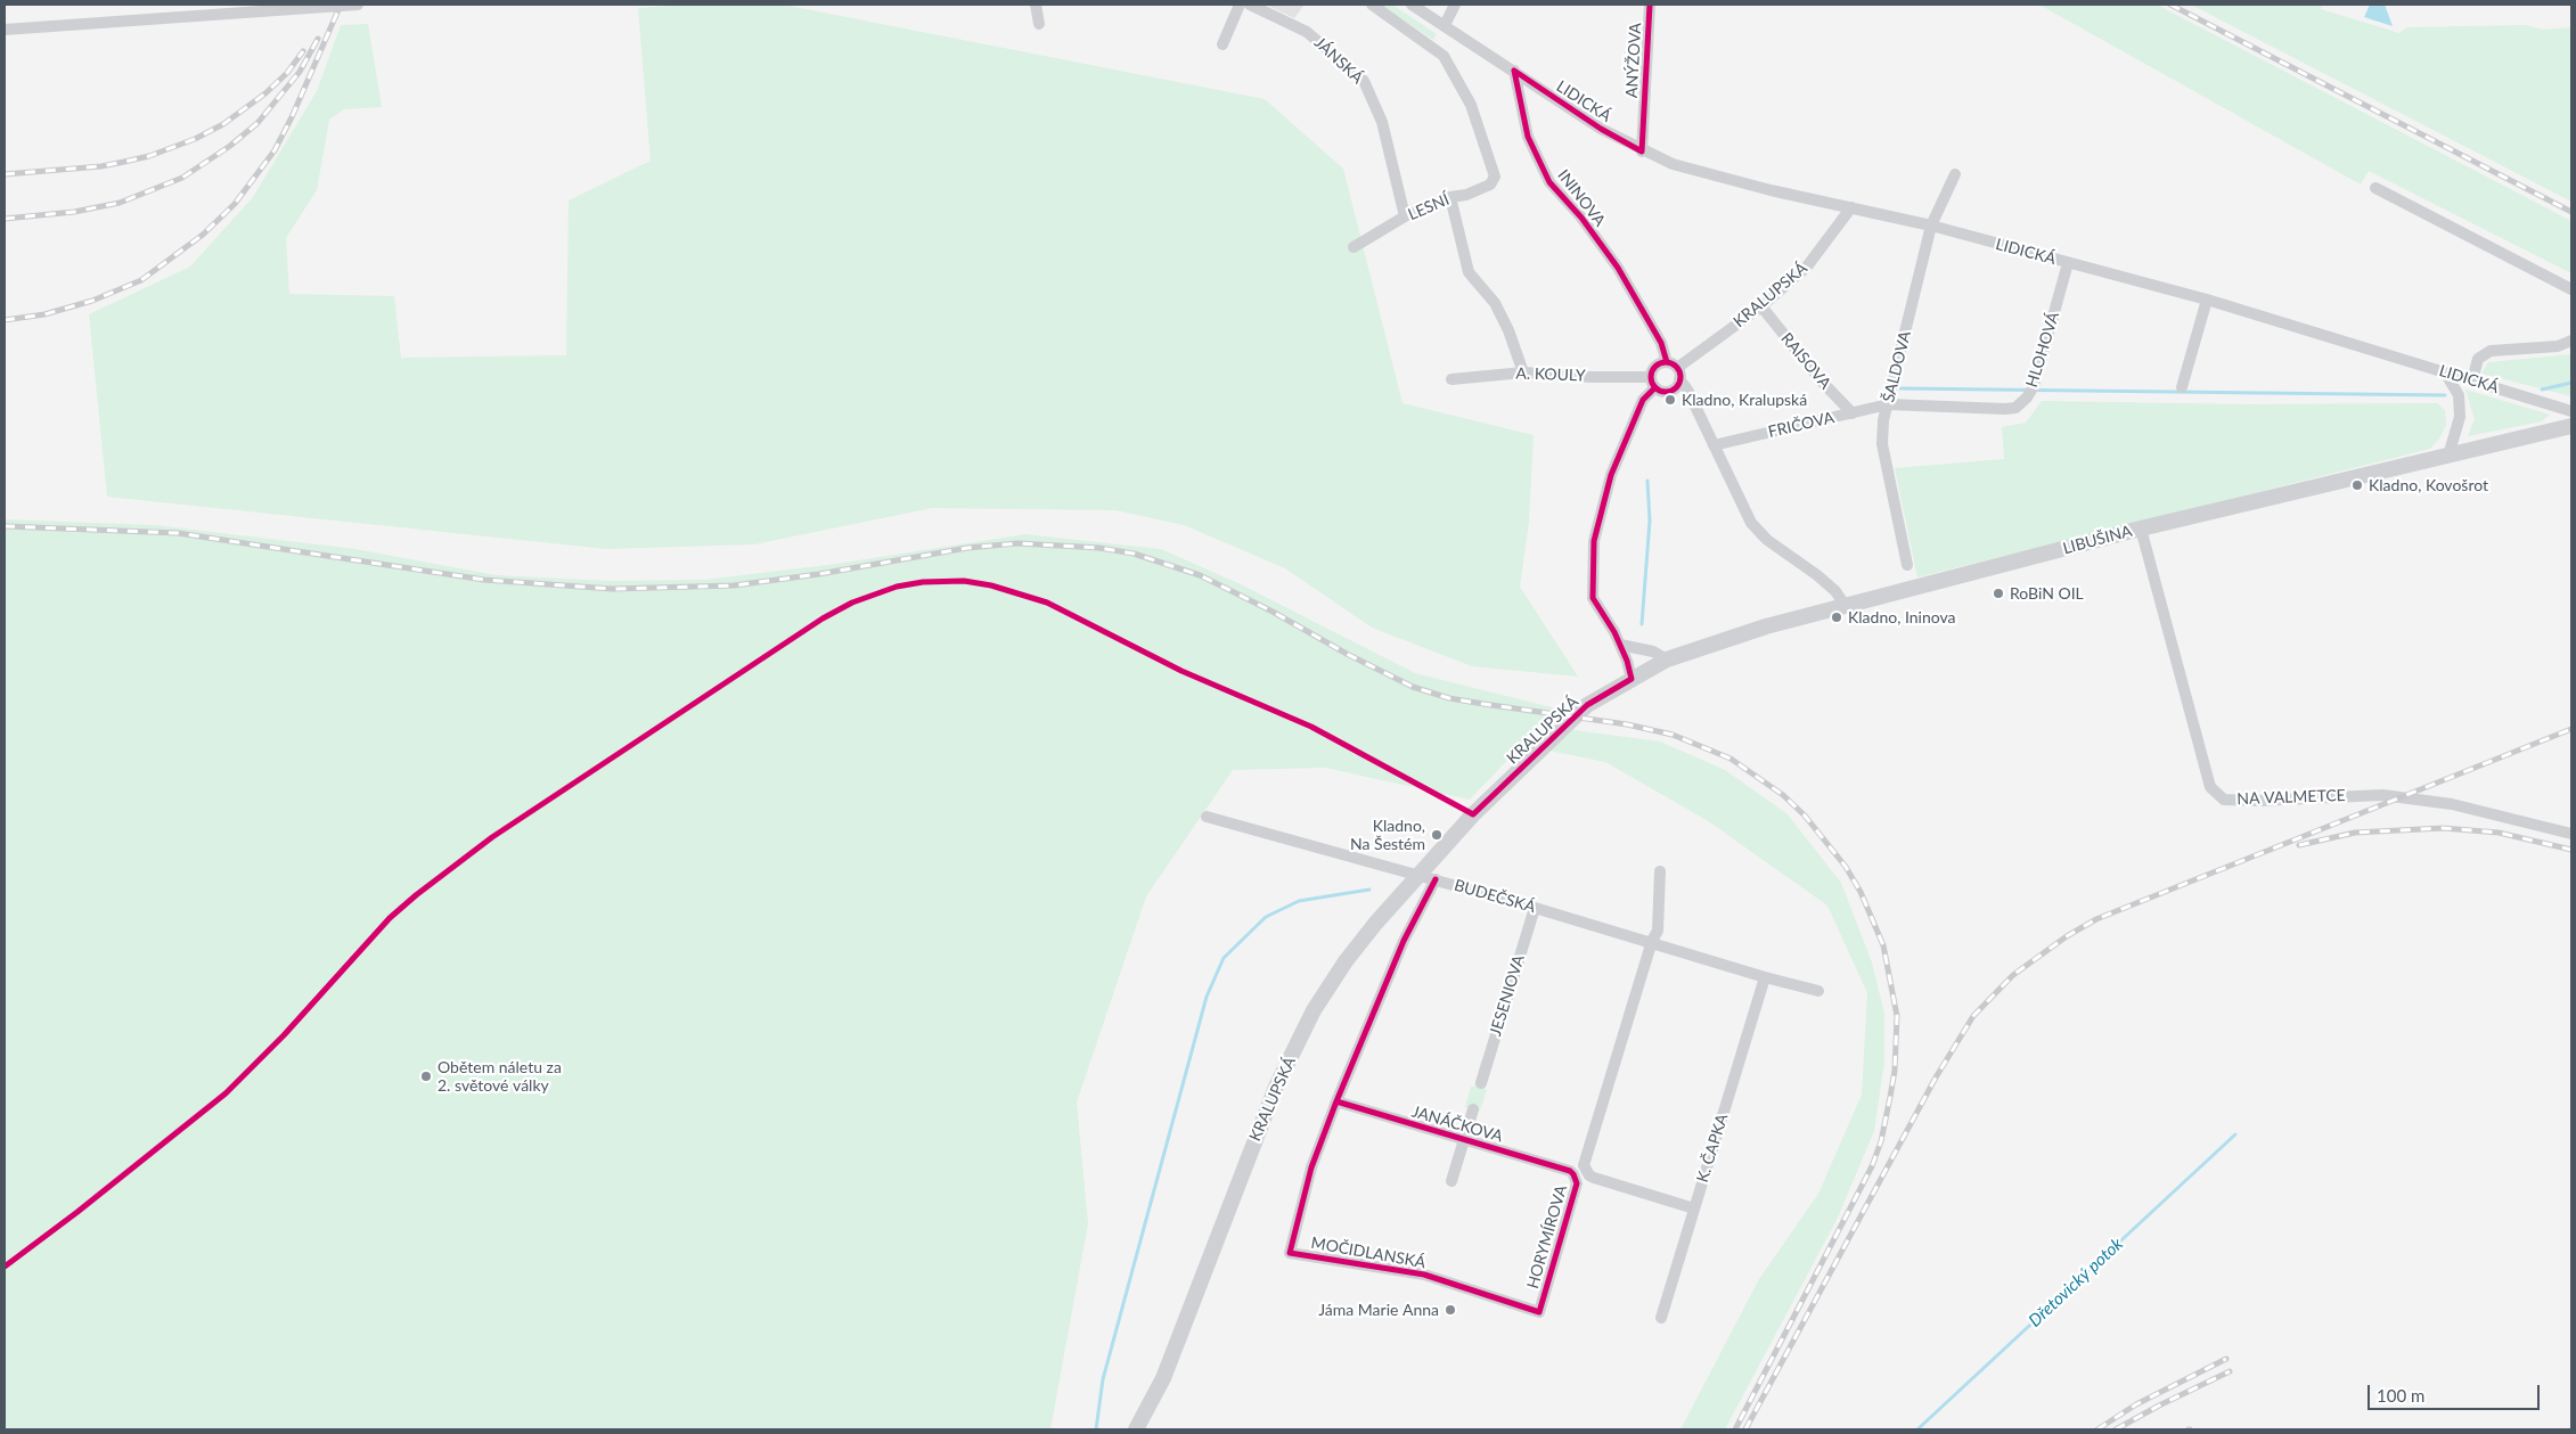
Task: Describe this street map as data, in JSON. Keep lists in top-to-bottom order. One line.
{"streets":{"main road":["KRALUPSKÁ","LIBUŠINA"],"street":["JÁNSKÁ","ANÝŽOVA","LIDICKÁ","ININOVA","LESNÍ","HLOHOVÁ","RAISOVA","ŠALDOVA","A. KOULY","FRIČOVA","NA VALMETCE","BUDEČSKÁ","JESENIOVA","JANÁČKOVA","K. ČAPKA","HORYMÍROVA","MOČIDLANSKÁ"]},"crossings":[["JÁNSKÁ","LESNÍ"],["ANÝŽOVA","LIDICKÁ"],["LIDICKÁ","ININOVA"],["LIDICKÁ","KRALUPSKÁ"],["LIDICKÁ","HLOHOVÁ"],["LIDICKÁ","ŠALDOVA"],["ININOVA","KRALUPSKÁ"],["ININOVA","FRIČOVA"],["ININOVA","LIBUŠINA"],["KRALUPSKÁ","RAISOVA"],["KRALUPSKÁ","LIBUŠINA"],["KRALUPSKÁ","BUDEČSKÁ"],["HLOHOVÁ","ŠALDOVA"],["HLOHOVÁ","FRIČOVA"],["RAISOVA","FRIČOVA"],["ŠALDOVA","FRIČOVA"],["LIBUŠINA","NA VALMETCE"],["BUDEČSKÁ","JESENIOVA"],["BUDEČSKÁ","K. ČAPKA"],["BUDEČSKÁ","HORYMÍROVA"],["JANÁČKOVA","HORYMÍROVA"],["JANÁČKOVA","MOČIDLANSKÁ"],["K. ČAPKA","HORYMÍROVA"],["HORYMÍROVA","MOČIDLANSKÁ"]],"water":["Dřetovický potok"],"places":["Kladno, Kralupská","Kladno, Kovošrot","RoBiN OIL","Kladno, Ininova","Kladno, Na Šestém","Obětem náletu za 2. světové války","Jáma Marie Anna"],"scale_bar":"100 m"}
